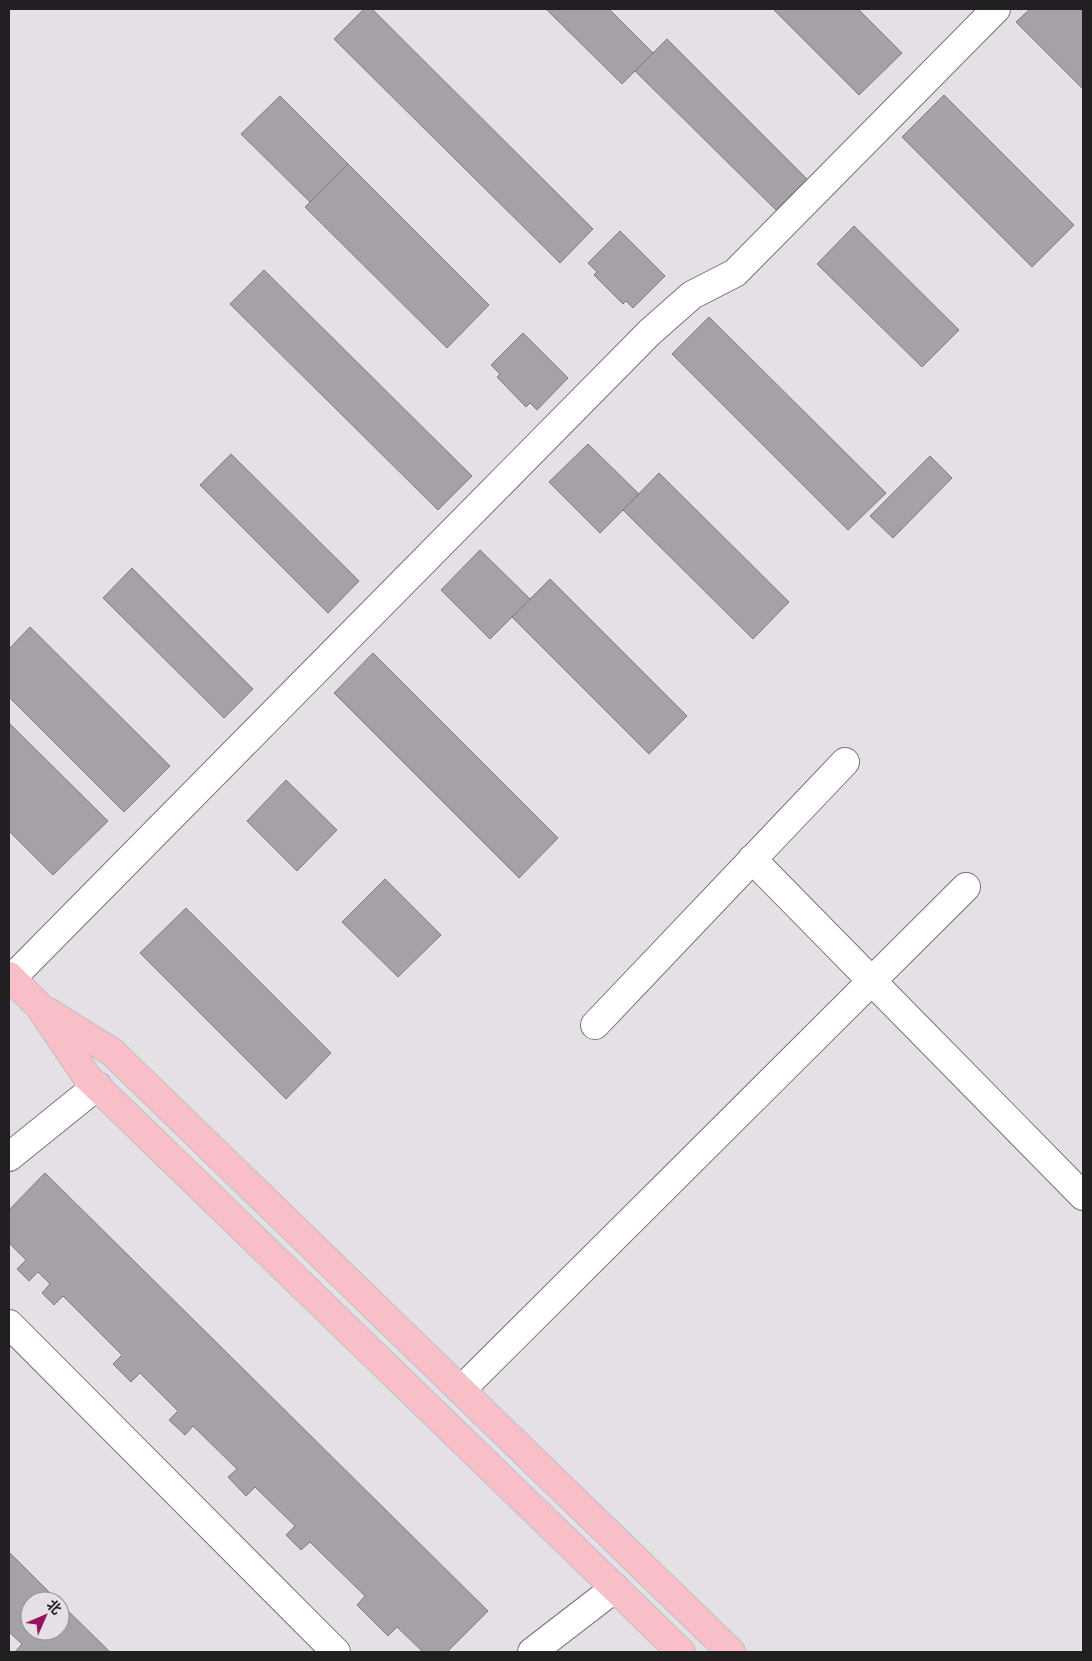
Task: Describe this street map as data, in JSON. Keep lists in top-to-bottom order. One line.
{"north":"top right"}
